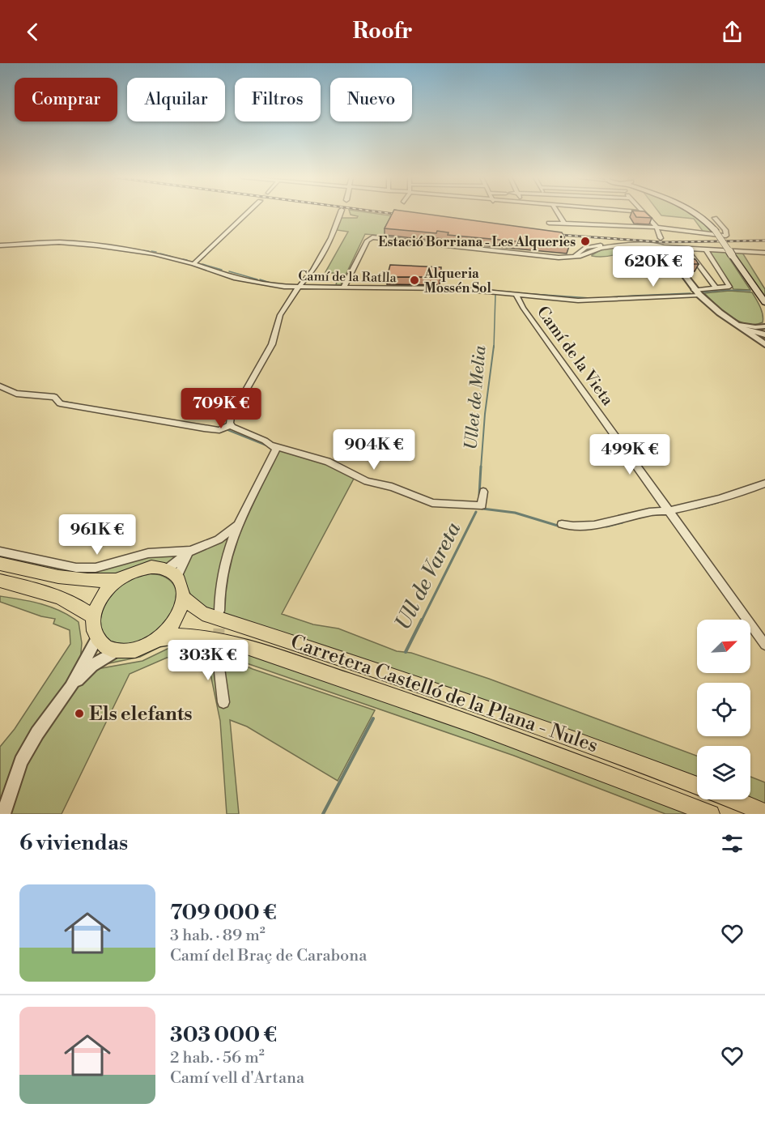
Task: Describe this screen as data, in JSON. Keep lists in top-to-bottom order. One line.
{"streets":{"main road":["Carretera Castelló de la Plana - Nules"],"street":["Camí de la Ratlla","Camí de la Vieta"]},"crossings":[["Camí de la Ratlla","Camí de la Vieta"]],"water":["Ullet de Melia","Ull de Vareta"],"places":["Estació Borriana - Les Alqueries","Alqueria Mossén Sol","Els elefants"],"north":"top right","page":{"header":"Roofr","chip":["Comprar","Alquilar","Filtros","Nuevo"],"price":["620K €","709K €","904K €","499K €","961K €","303K €"],"heading":"6 viviendas","list":[{"name":"709 000 €","note":"3 hab. · 89 m² · Camí del Braç de Carabona"},{"name":"303 000 €","note":"2 hab. · 56 m² · Camí vell d'Artana"}]}}
